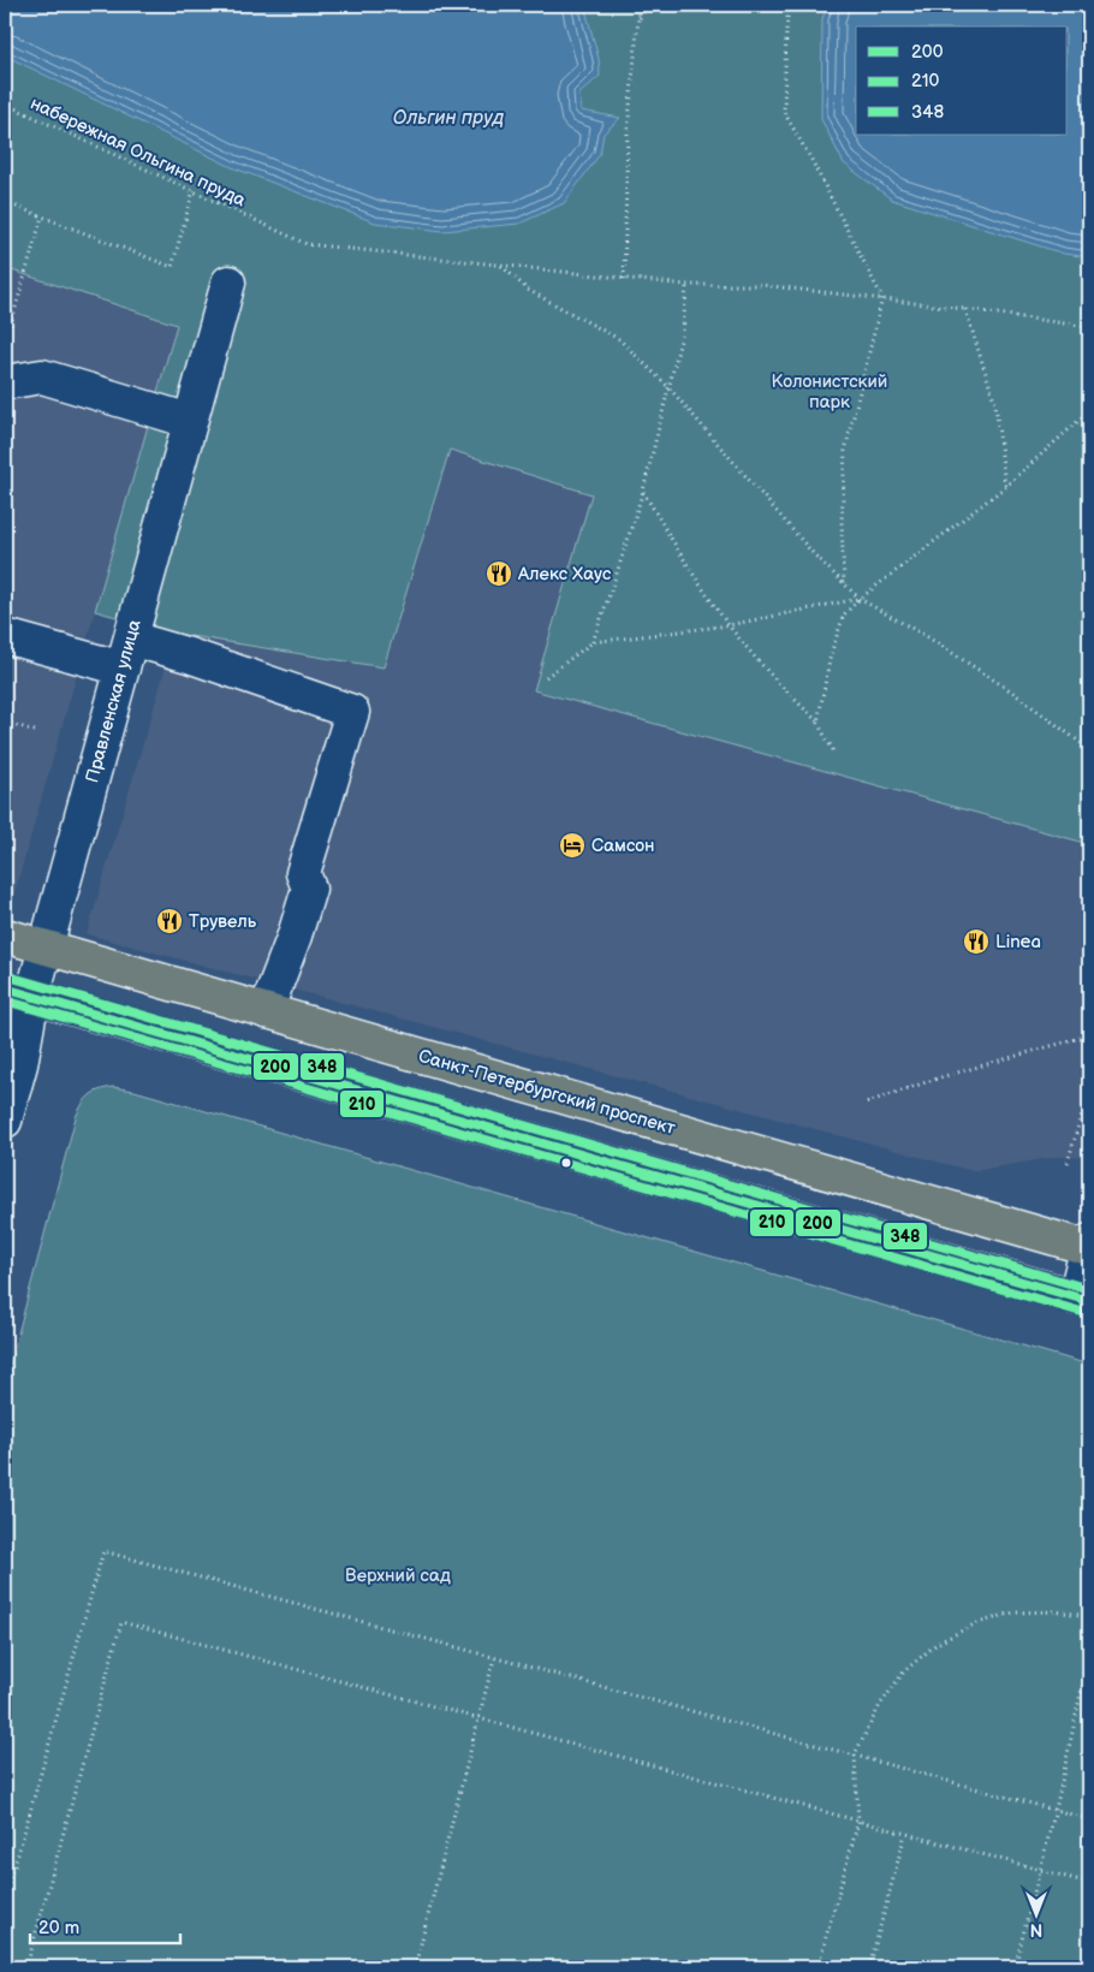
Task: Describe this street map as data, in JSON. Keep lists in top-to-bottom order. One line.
{"streets":{"main road":["Санкт-Петербургский проспект"],"street":["Правленская улица"],"path":["набережная Ольгина пруда"]},"crossings":[["Правленская улица","Санкт-Петербургский проспект"]],"water":["Ольгин пруд"],"parks":["Колонистский парк","Верхний сад"],"places":{"restaurant":["Алекс Хаус","Трувель","Linea"],"hotel":["Самсон"]},"lines":["transit line 348","transit line 200","transit line 210"],"legend":["200","210","348"],"scale_bar":"20 m","north":"bottom"}
